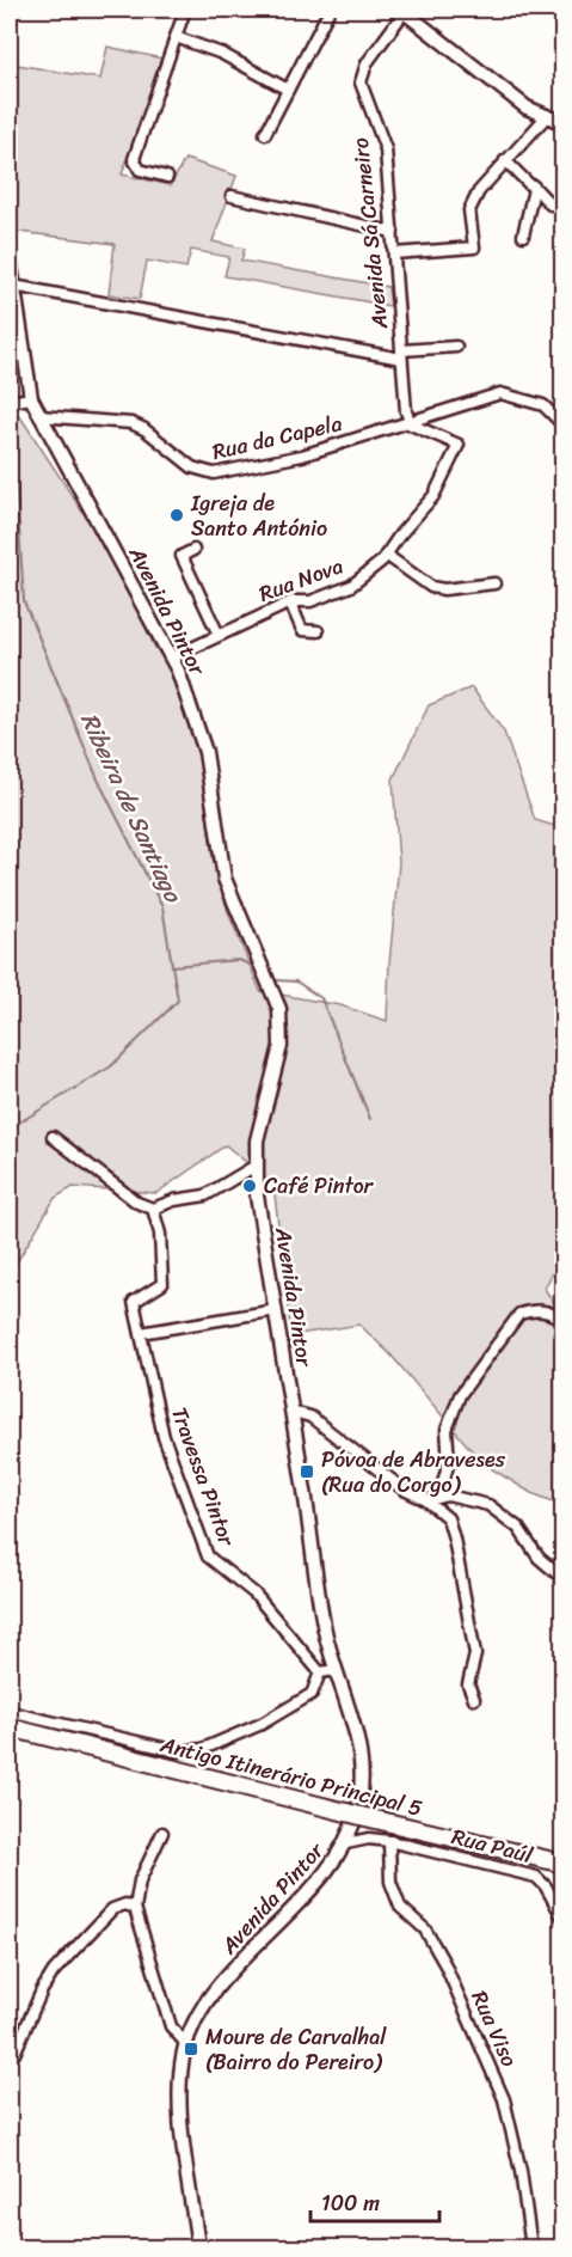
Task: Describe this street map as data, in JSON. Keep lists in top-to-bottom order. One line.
{"streets":{"highway":["Antigo Itinerário Principal 5"],"street":["Avenida Sá Carneiro","Rua da Capela","Rua Nova","Avenida Pintor","Travessa Pintor","Rua Paúl","Rua Viso"]},"crossings":[["Avenida Sá Carneiro","Rua da Capela"],["Avenida Sá Carneiro","Rua Nova"],["Rua da Capela","Rua Nova"],["Rua da Capela","Avenida Pintor"],["Rua Nova","Avenida Pintor"],["Avenida Pintor","Rua Paúl"],["Rua Paúl","Rua Viso"]],"water":["Ribeira de Santiago"],"places":{"other":["Igreja de Santo António","Café Pintor"],"transit":["Póvoa de Abraveses (Rua do Corgo)","Moure de Carvalhal (Bairro do Pereiro)"]},"scale_bar":"100 m"}
